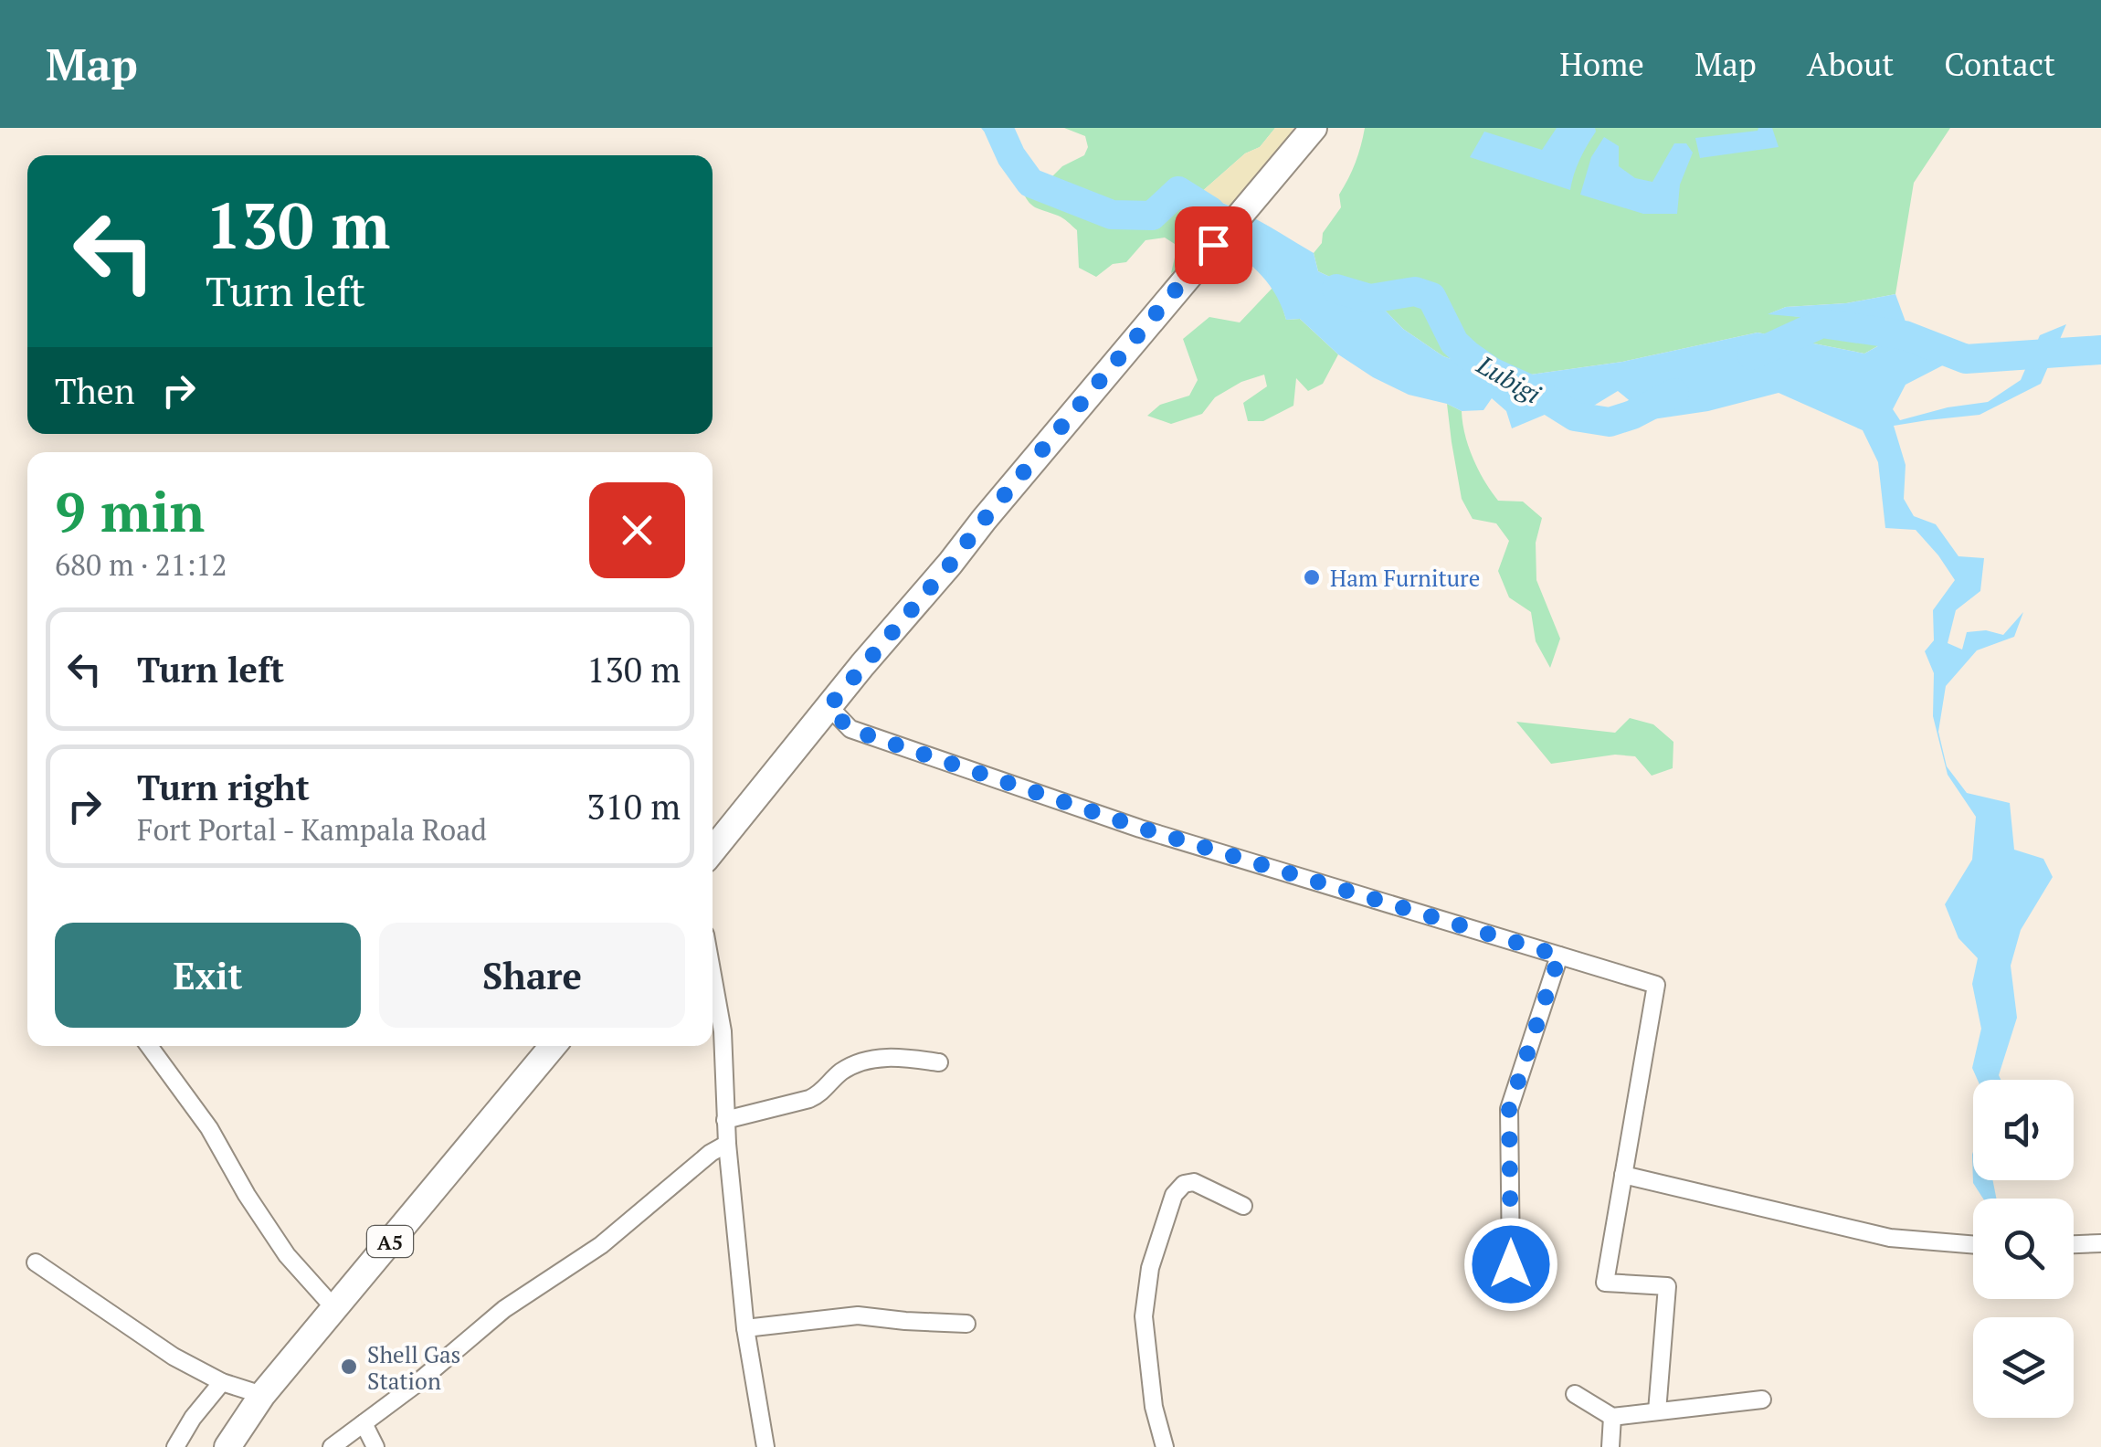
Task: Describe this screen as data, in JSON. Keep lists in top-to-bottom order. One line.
{"streets":{"main road":["A5"]},"water":["Lubigi"],"places":["Ham Furniture","Shell Gas Station"],"page":{"header":"Map","nav":["Home","Map","About","Contact"],"turn":["130 m","Turn left"],"then":"Then","heading":["9 min","680 m · 21:12"],"list":[{"name":"Turn left","value":"130 m"},{"name":"Turn right","note":"Fort Portal - Kampala Road","value":"310 m"}],"buttons":["Exit","Share"]}}
